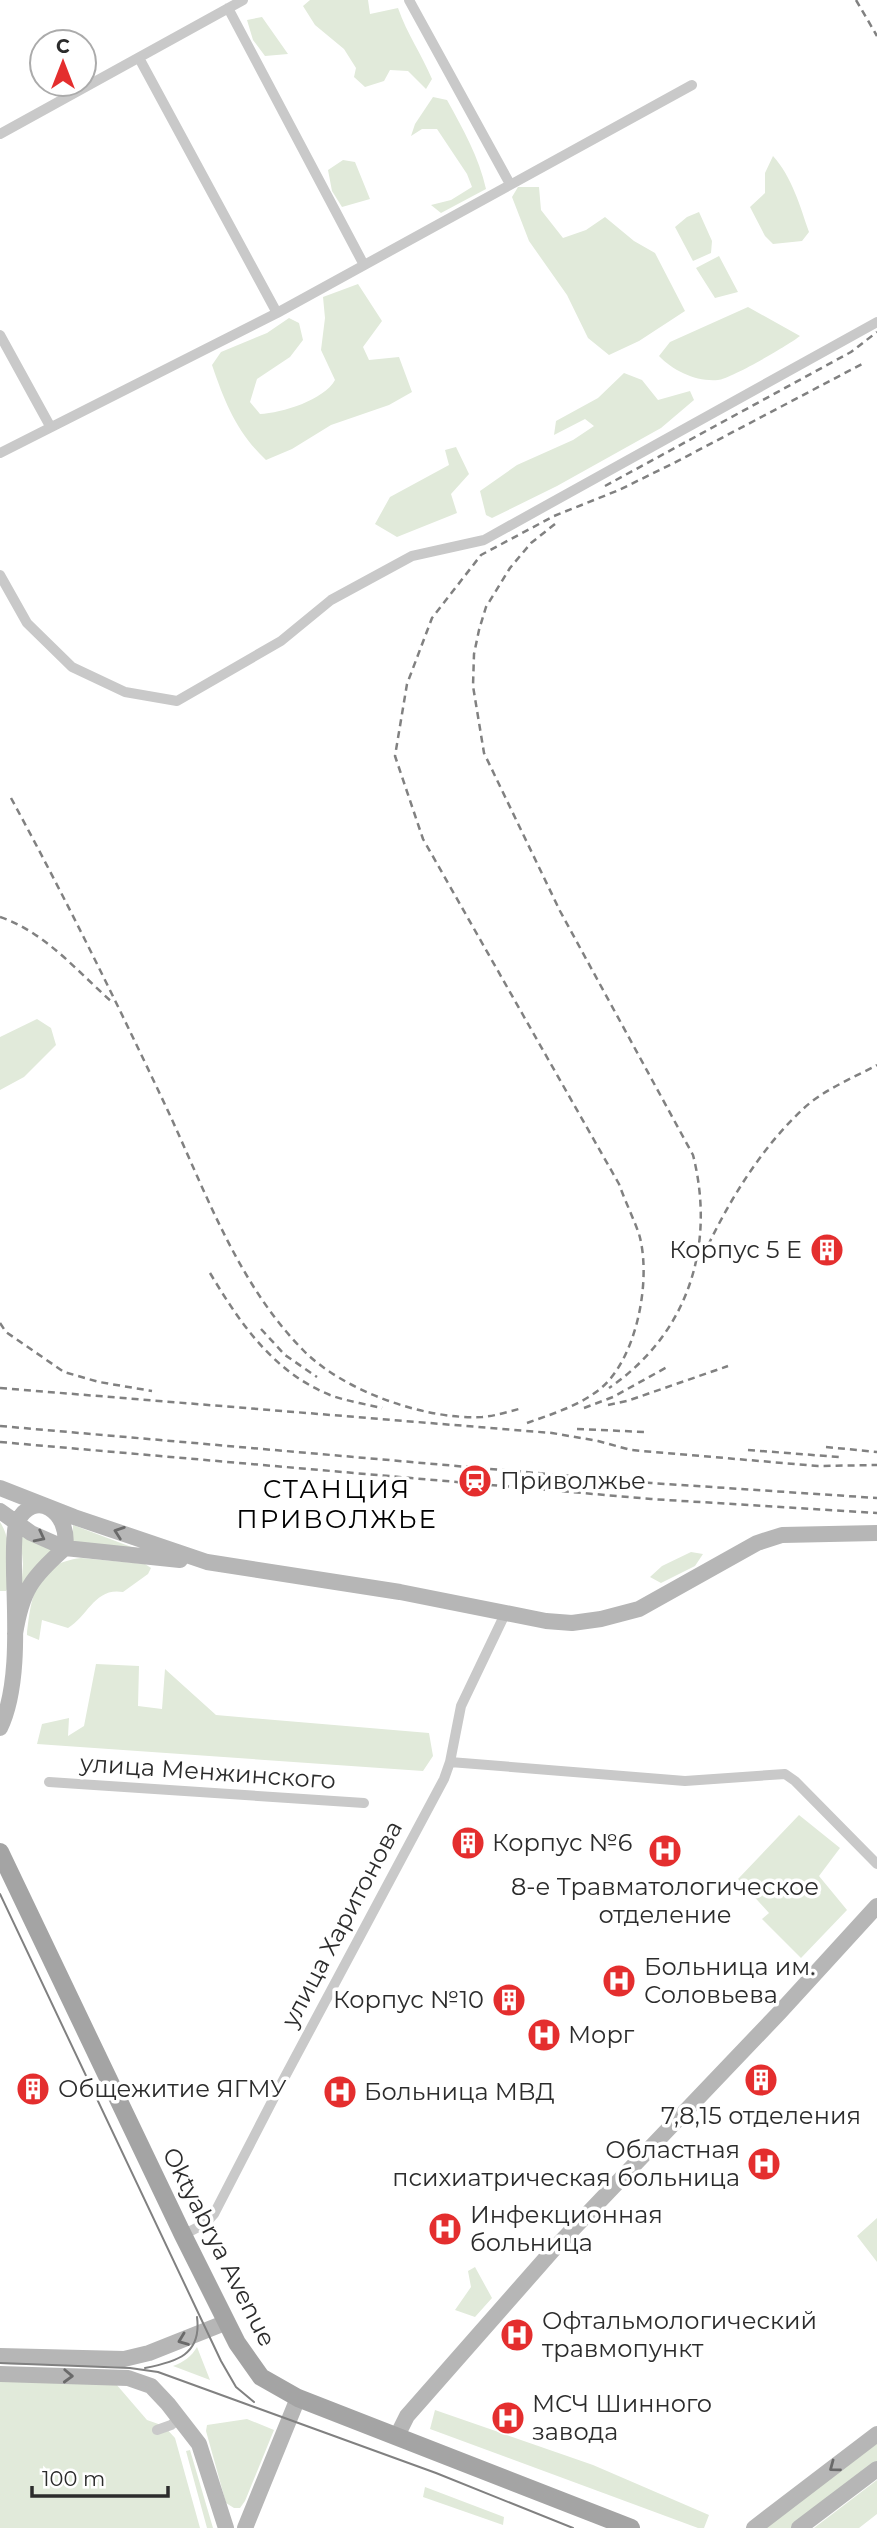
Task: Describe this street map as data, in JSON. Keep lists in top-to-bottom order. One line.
{"streets":{"main road":["Oktyabrya Avenue"],"street":["улица Менжинского","улица Харитонова"]},"crossings":[["улица Харитонова","Oktyabrya Avenue"]],"districts":["СТАНЦИЯ ПРИВОЛЖЬЕ"],"places":{"building":["Корпус 5 E","Корпус №6","Корпус №10","7,8,15 отделения","Общежитие ЯГМУ"],"station":["Приволжье"],"hospital":["8-е Травматологическое отделение","Больница им. Соловьева","Морг","Больница МВД","Областная психиатрическая больница","Инфекционная больница","Офтальмологический травмопункт","МСЧ Шинного завода"]},"scale_bar":"100 m","north":"top"}
